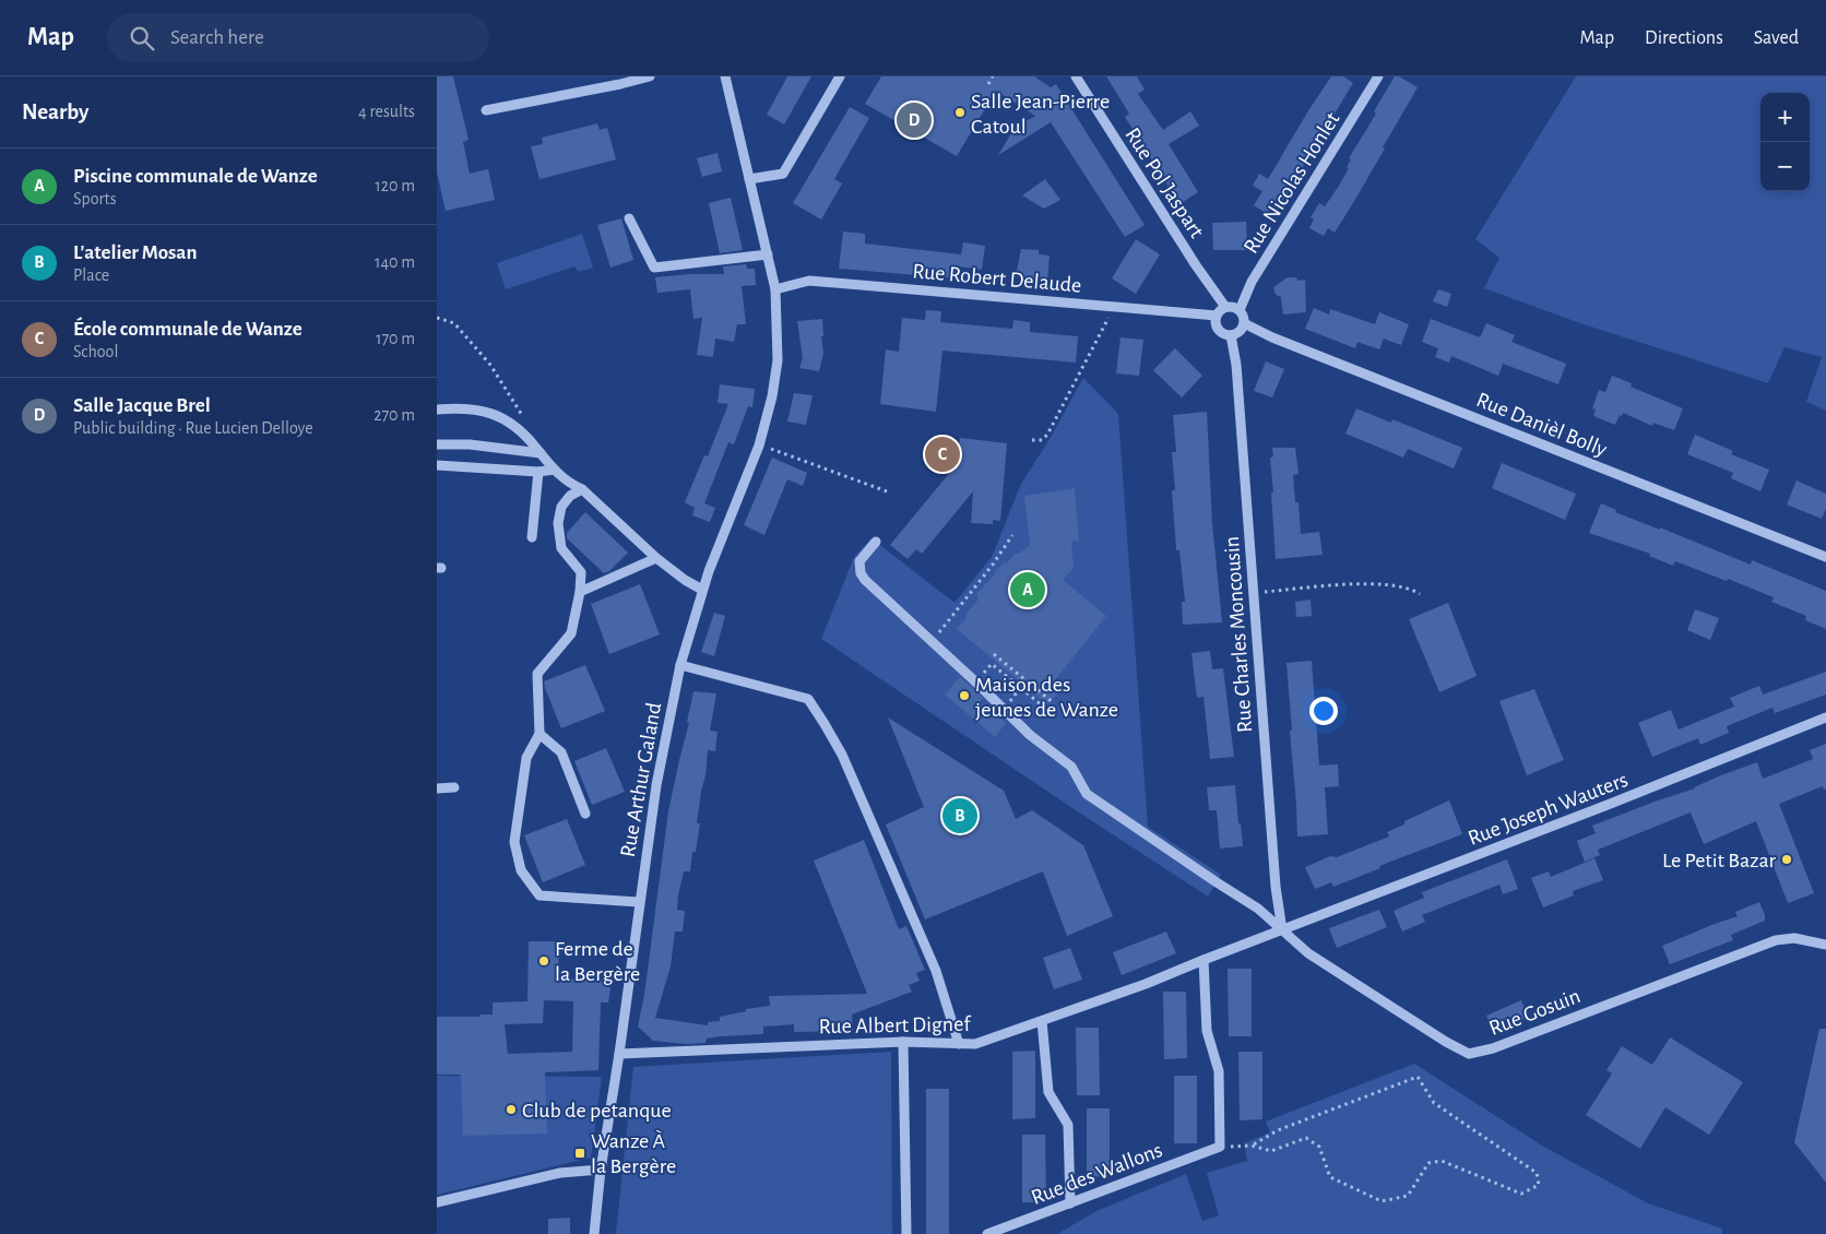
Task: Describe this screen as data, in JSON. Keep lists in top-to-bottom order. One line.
{"streets":{"street":["Rue Pol Jaspart","Rue Nicolas Honlet","Rue Robert Delaude","Rue Danièl Bolly","Rue Charles Moncousin","Rue Arthur Galand","Rue Joseph Wauters","Rue Gosuin","Rue Albert Dignef","Rue des Wallons"]},"crossings":[["Rue Pol Jaspart","Rue Nicolas Honlet"],["Rue Pol Jaspart","Rue Robert Delaude"],["Rue Pol Jaspart","Rue Danièl Bolly"],["Rue Pol Jaspart","Rue Charles Moncousin"],["Rue Nicolas Honlet","Rue Robert Delaude"],["Rue Nicolas Honlet","Rue Danièl Bolly"],["Rue Nicolas Honlet","Rue Charles Moncousin"],["Rue Robert Delaude","Rue Danièl Bolly"],["Rue Robert Delaude","Rue Charles Moncousin"],["Rue Robert Delaude","Rue Arthur Galand"],["Rue Danièl Bolly","Rue Charles Moncousin"],["Rue Charles Moncousin","Rue Joseph Wauters"],["Rue Charles Moncousin","Rue Gosuin"],["Rue Charles Moncousin","Rue Albert Dignef"],["Rue Arthur Galand","Rue Albert Dignef"],["Rue Joseph Wauters","Rue Gosuin"],["Rue Joseph Wauters","Rue Albert Dignef"],["Rue Gosuin","Rue Albert Dignef"]],"places":{"other":["Salle Jean-Pierre Catoul","Maison des jeunes de Wanze","Le Petit Bazar","Ferme de la Bergère","Club de petanque"],"transit":["Wanze À la Bergère"]},"page":{"header":"Map","search":"Search here","nav":["Map","Directions","Saved"],"heading":["Nearby","4 results"],"map_buttons":["+","−"],"pins":["D","C","A","B"],"list":[{"mark":"A","name":"Piscine communale de Wanze","note":"Sports","value":"120 m"},{"mark":"B","name":"L'atelier Mosan","note":"Place","value":"140 m"},{"mark":"C","name":"École communale de Wanze","note":"School","value":"170 m"},{"mark":"D","name":"Salle Jacque Brel","note":"Public building · Rue Lucien Delloye","value":"270 m"}]}}
